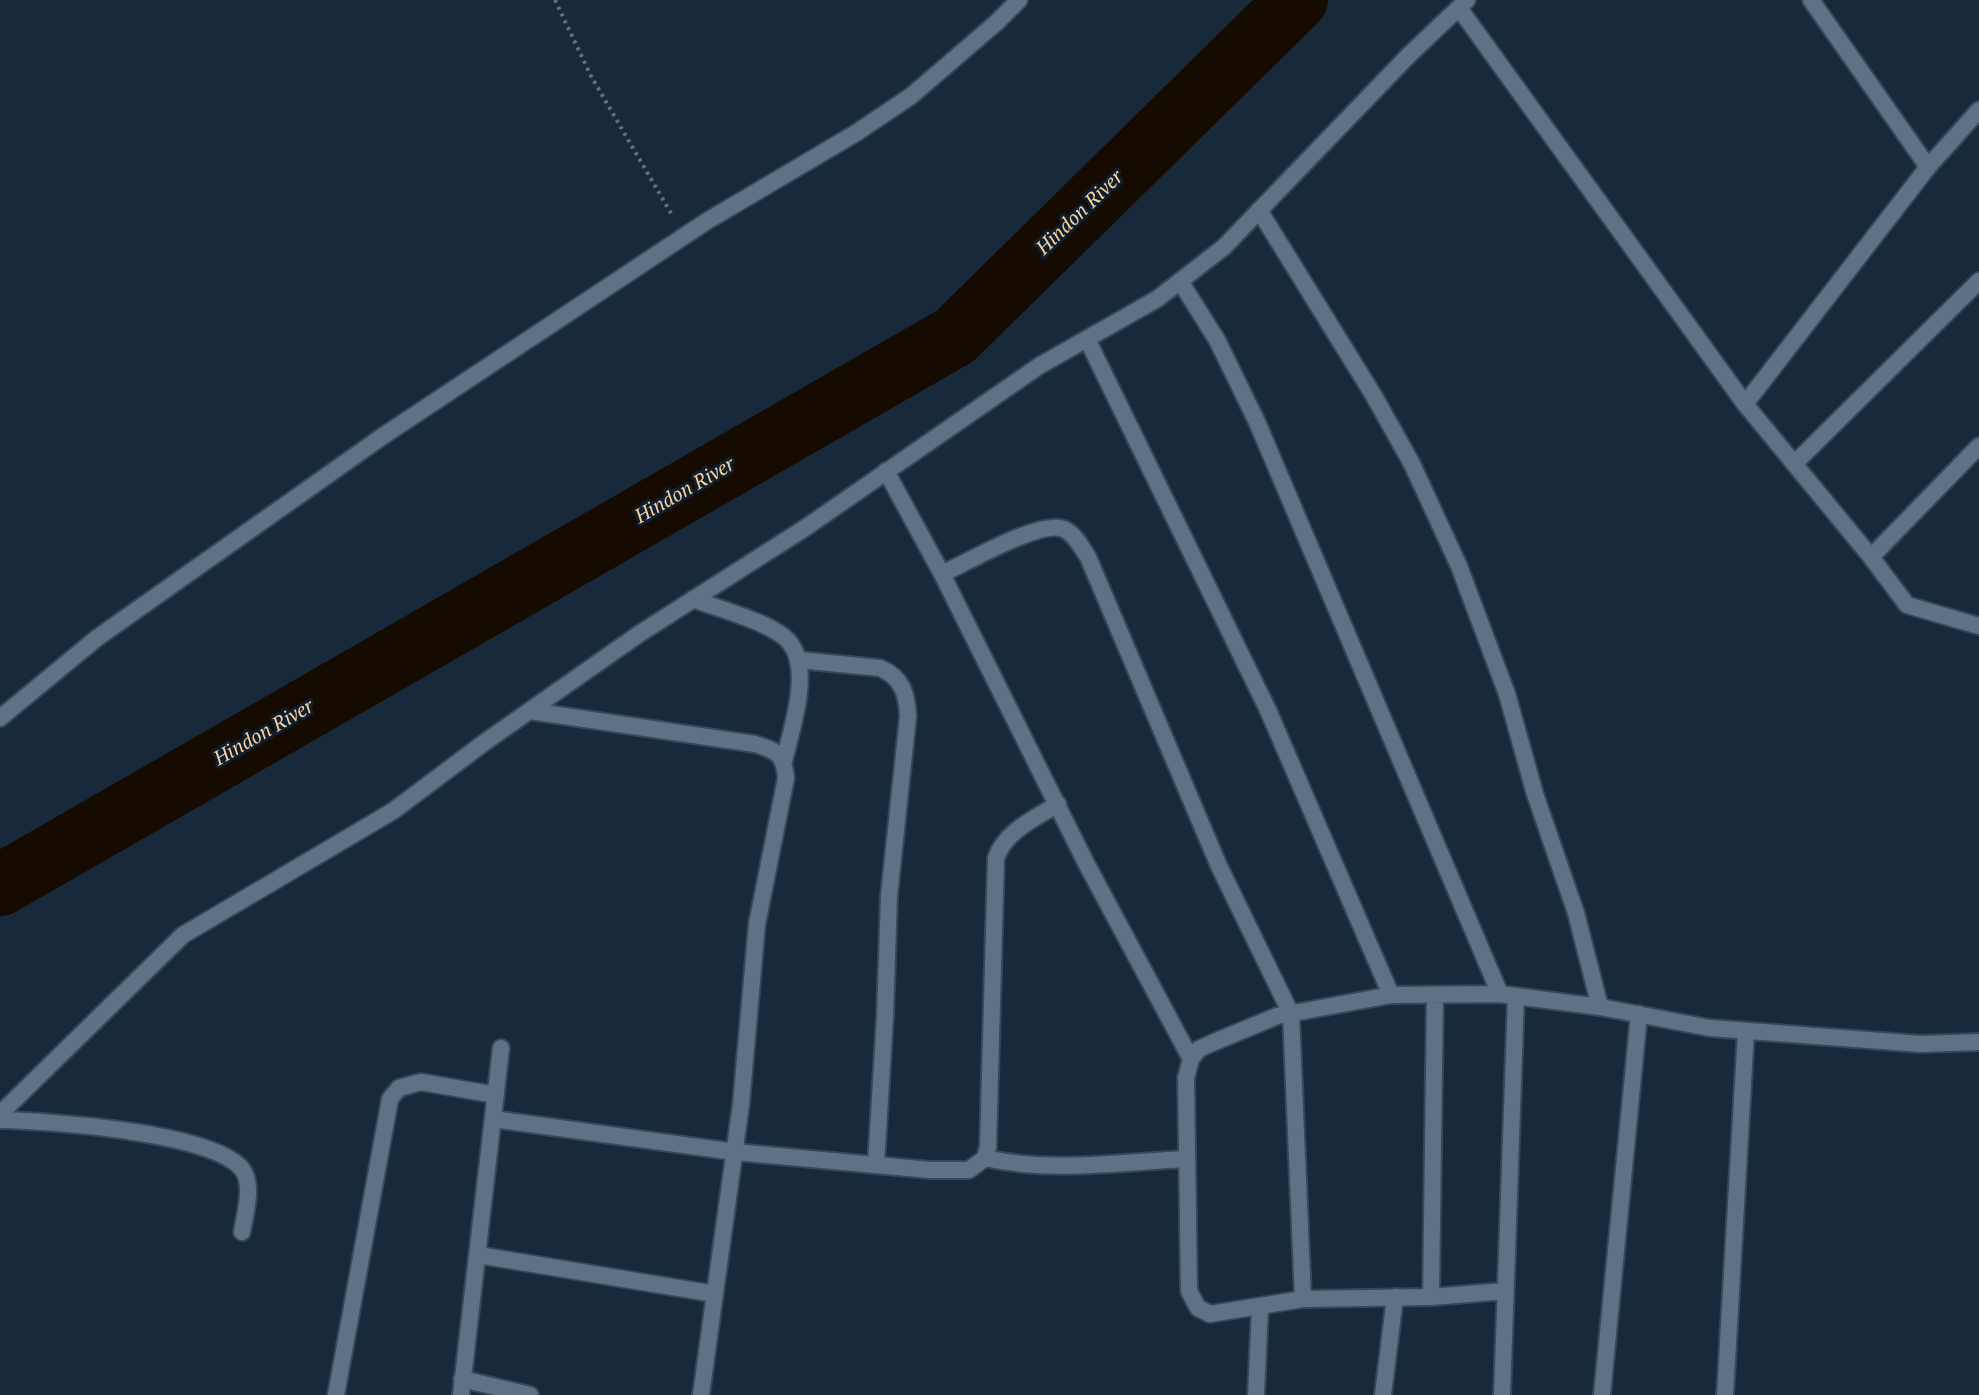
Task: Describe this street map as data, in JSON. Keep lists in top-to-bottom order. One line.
{"water":["Hindon River"]}
